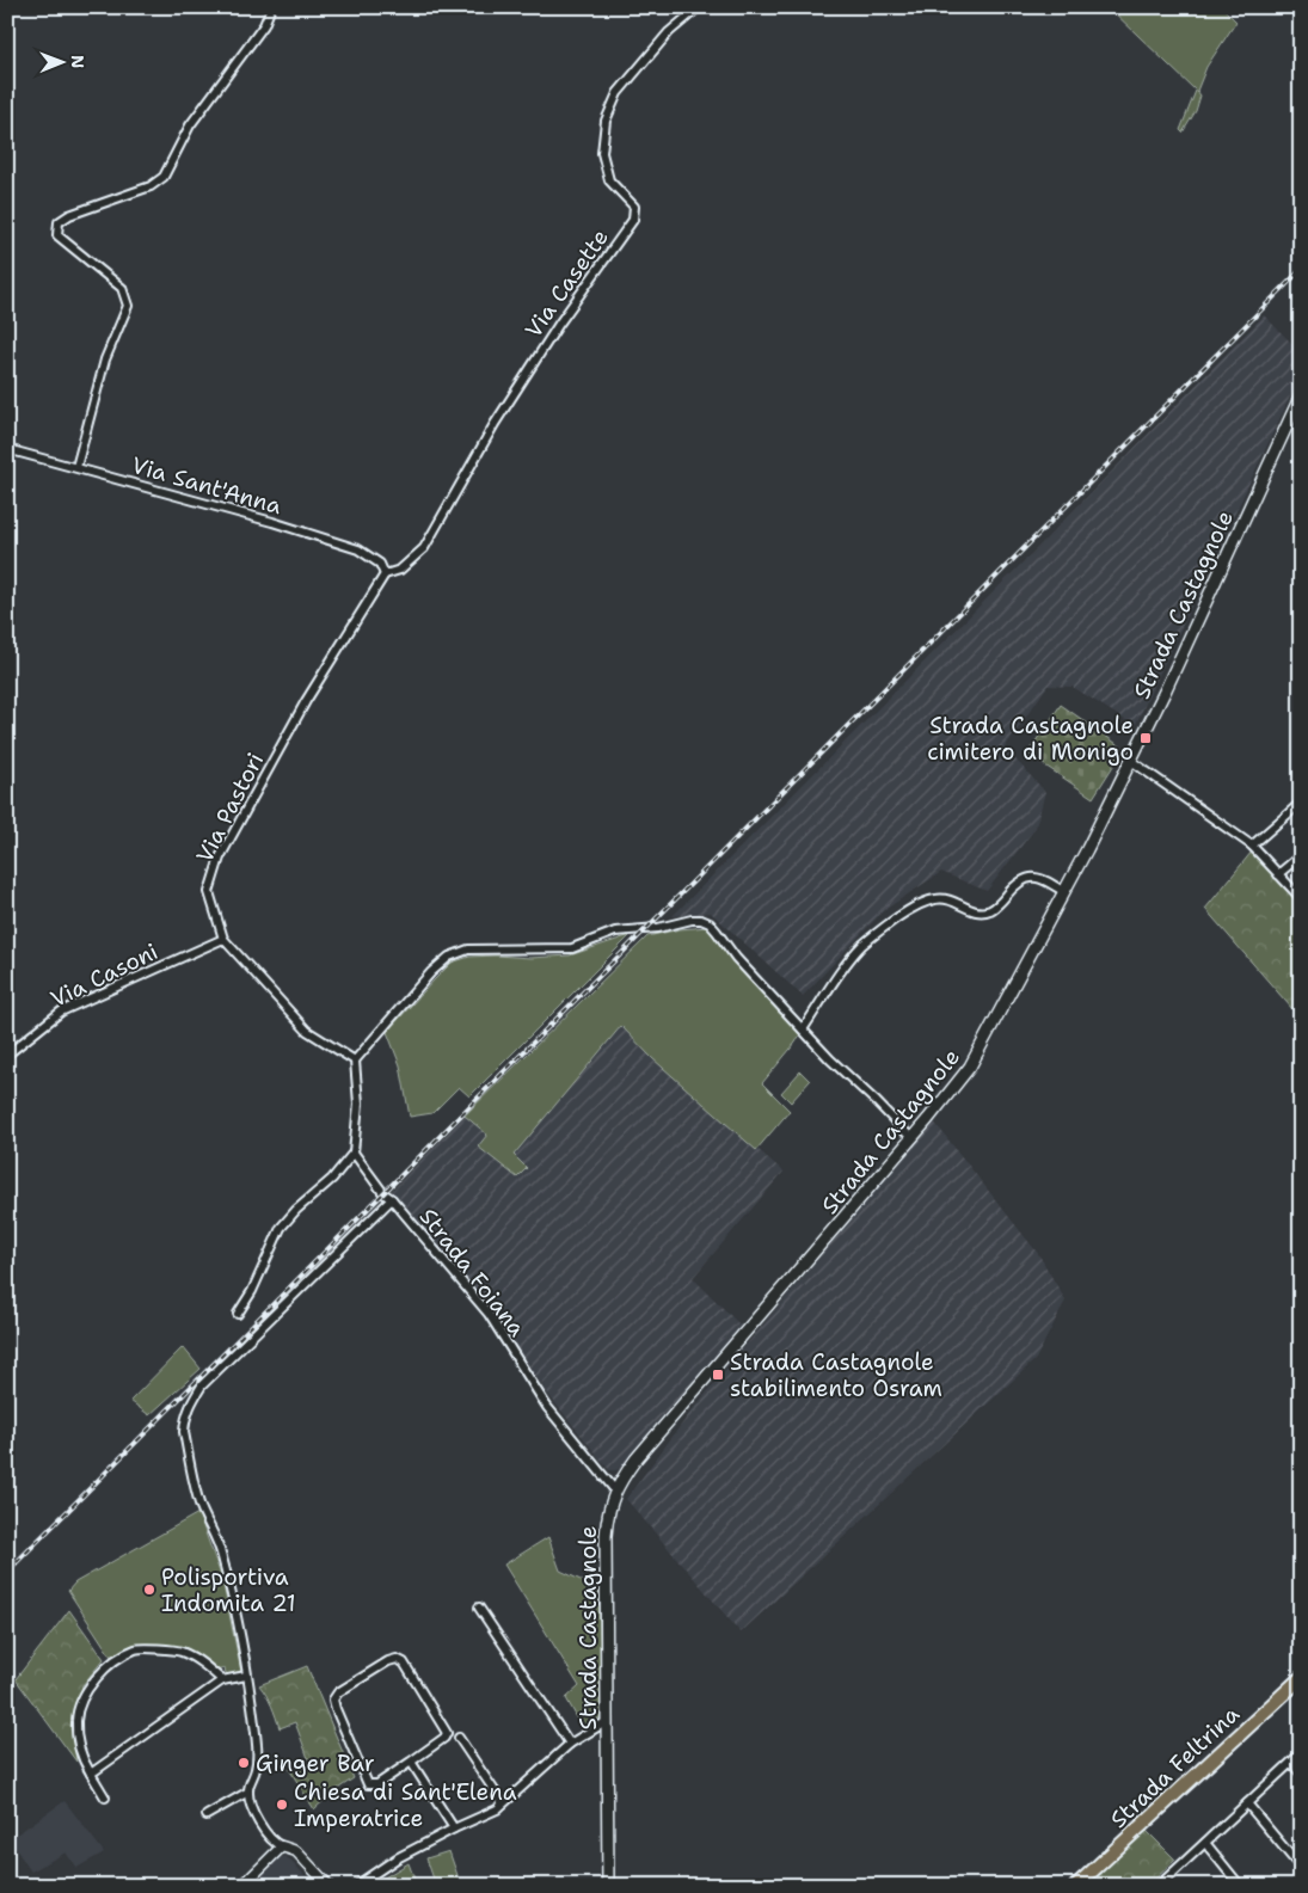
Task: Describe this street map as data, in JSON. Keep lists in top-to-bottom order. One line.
{"streets":{"main road":["Strada Castagnole","Strada Feltrina"],"street":["Via Casette","Via Sant'Anna","Via Pastori","Via Casoni","Strada Foiana"]},"crossings":[["Via Casette","Via Sant'Anna"],["Via Casette","Via Pastori"],["Via Sant'Anna","Via Pastori"],["Strada Castagnole","Strada Foiana"],["Via Pastori","Via Casoni"]],"places":{"transit":["Strada Castagnole cimitero di Monigo","Strada Castagnole stabilimento Osram"],"other":["Polisportiva Indomita 21","Ginger Bar","Chiesa di Sant'Elena Imperatrice"]},"north":"right"}
